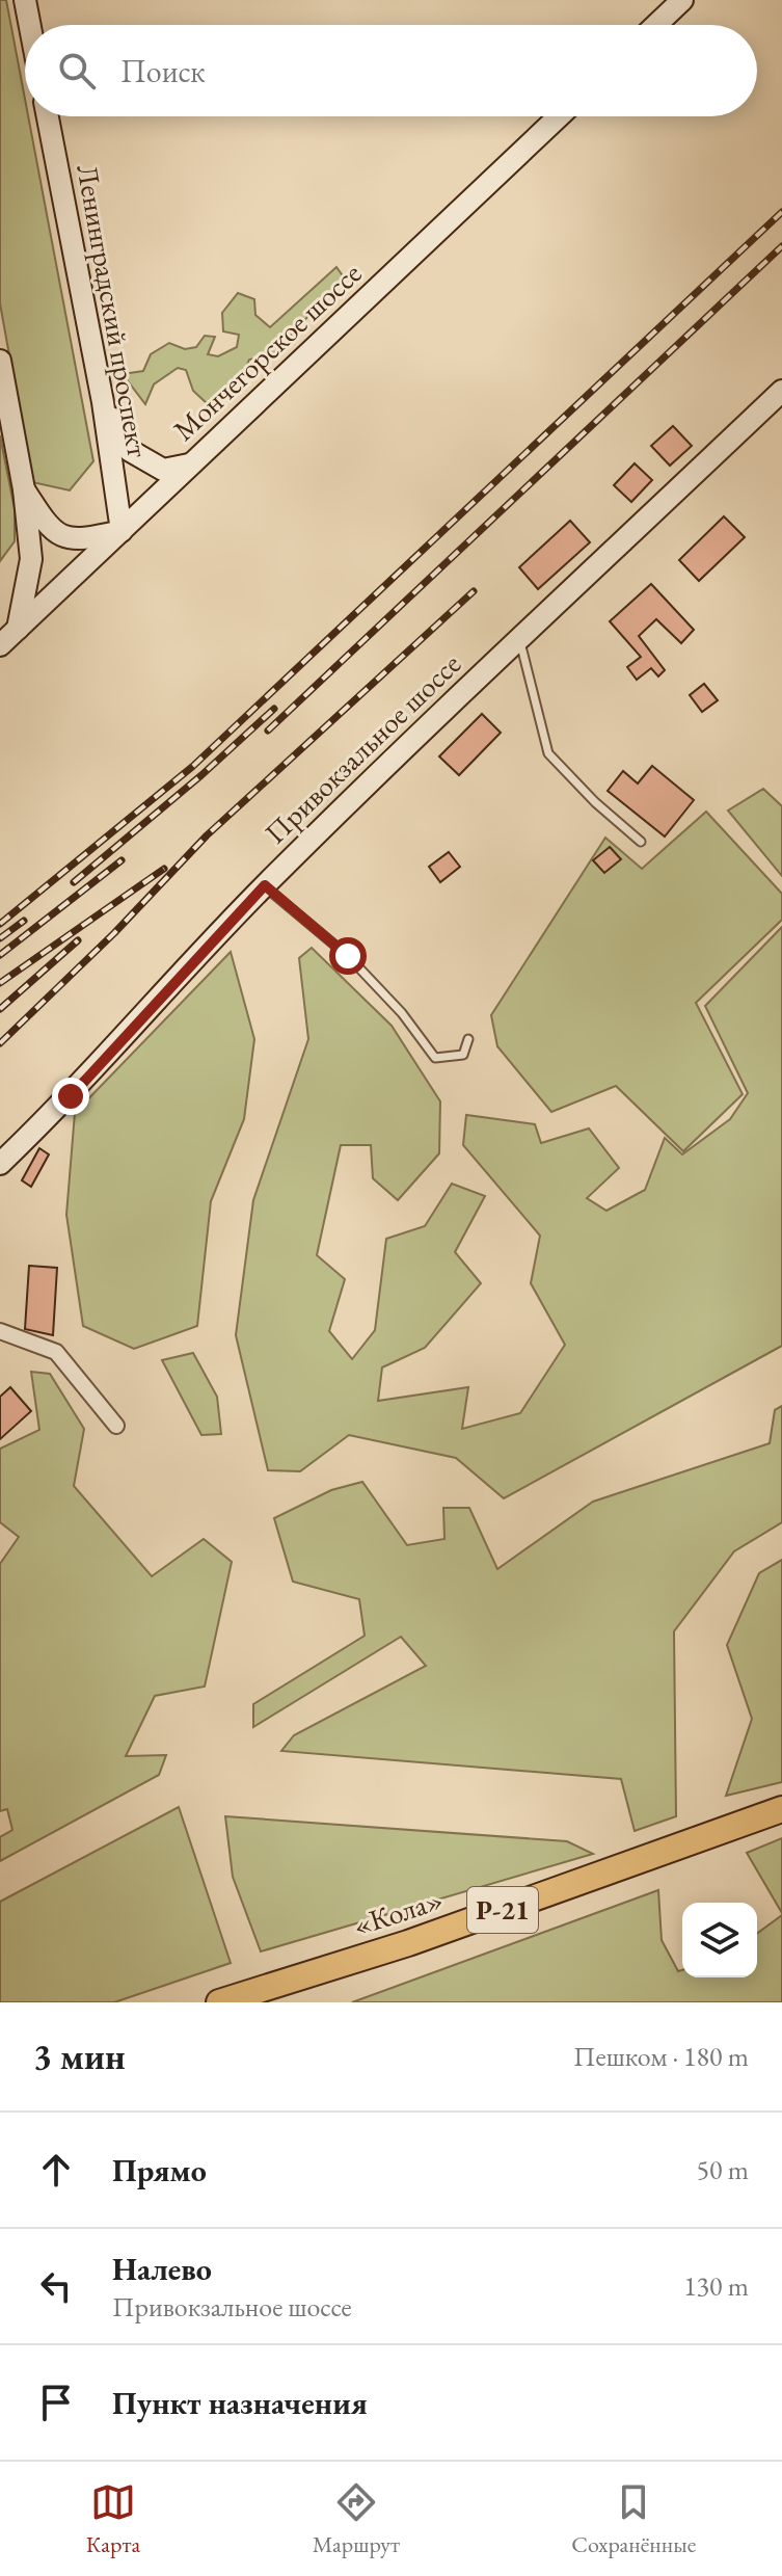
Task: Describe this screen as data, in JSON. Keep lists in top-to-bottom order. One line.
{"streets":{"highway":["Р-21","«Кола»"],"street":["Ленинградский проспект","Мончегорское шоссе","Привокзальное шоссе"]},"crossings":[["Ленинградский проспект","Мончегорское шоссе"]],"page":{"search":"Поиск","heading":["3 мин","Пешком · 180 m"],"list":[["Прямо","50 m"],["Налево","Привокзальное шоссе","130 m"],"Пункт назначения"],"nav":["Карта","Маршрут","Сохранённые"]}}
